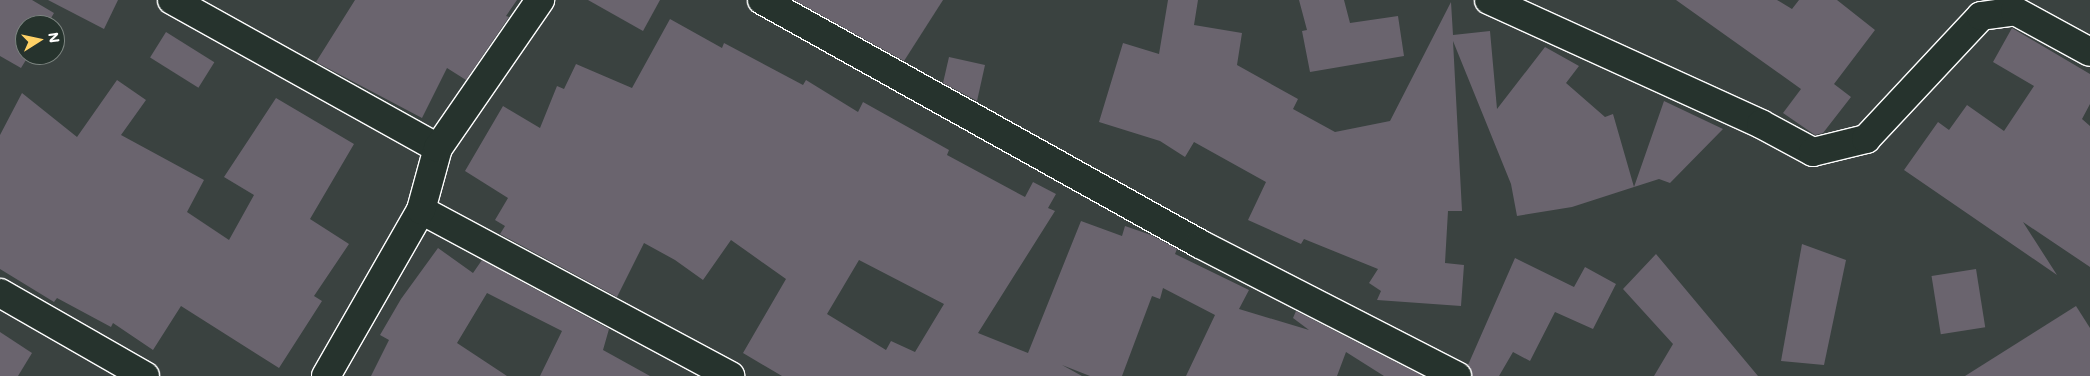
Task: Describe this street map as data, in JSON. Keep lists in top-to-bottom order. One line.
{"north":"right"}
